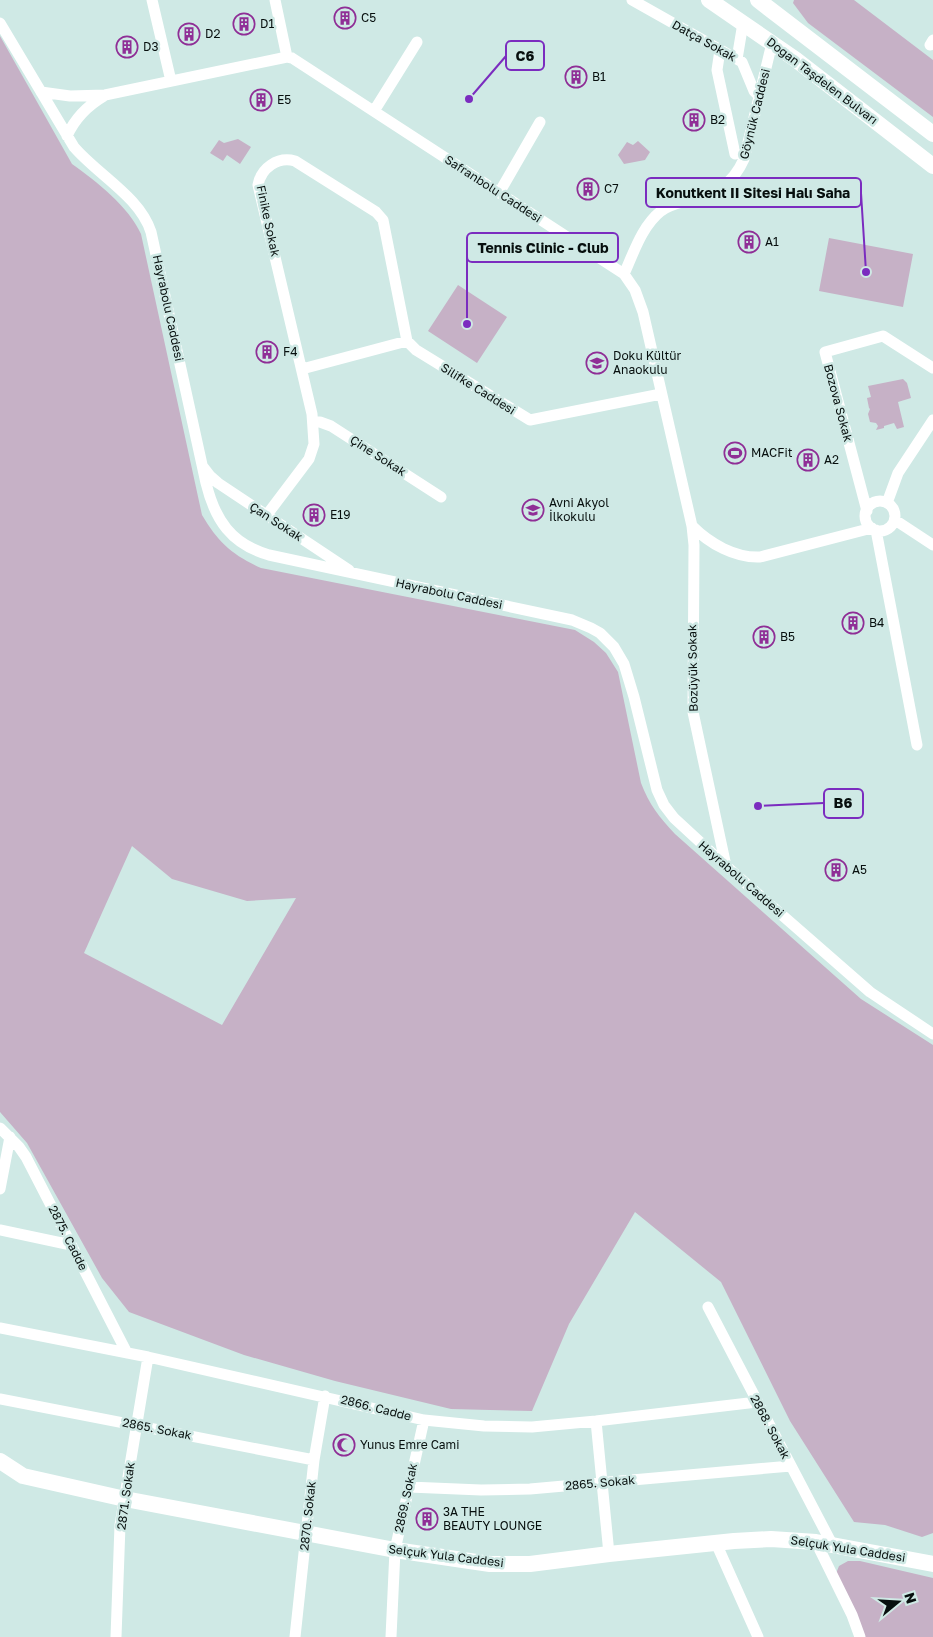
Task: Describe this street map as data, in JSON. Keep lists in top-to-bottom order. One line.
{"streets":{"street":["Datça Sokak","Doğan Taşdelen Bulvarı","Göynük Caddesi","Safranbolu Caddesi","Finike Sokak","Hayrabolu Caddesi","Silifke Caddesi","Bozova Sokak","Çine Sokak","Çan Sokak","Bozüyük Sokak","2875. Cadde","2866. Cadde","2868. Sokak","2865. Sokak","2871. Sokak","2869. Sokak","2870. Sokak","Selçuk Yula Caddesi"]},"crossings":[["Datça Sokak","Göynük Caddesi"],["Doğan Taşdelen Bulvarı","Göynük Caddesi"],["Göynük Caddesi","Safranbolu Caddesi"],["Safranbolu Caddesi","Silifke Caddesi"],["Safranbolu Caddesi","Bozüyük Sokak"],["Finike Sokak","Silifke Caddesi"],["Finike Sokak","Çine Sokak"],["Finike Sokak","Çan Sokak"],["Hayrabolu Caddesi","Çan Sokak"],["Hayrabolu Caddesi","Bozüyük Sokak"],["2875. Cadde","2866. Cadde"],["2866. Cadde","2868. Sokak"],["2866. Cadde","2871. Sokak"],["2866. Cadde","2869. Sokak"],["2866. Cadde","2870. Sokak"],["2868. Sokak","2865. Sokak"],["2868. Sokak","Selçuk Yula Caddesi"],["2865. Sokak","2871. Sokak"],["2865. Sokak","2869. Sokak"],["2865. Sokak","2870. Sokak"],["2871. Sokak","Selçuk Yula Caddesi"],["2869. Sokak","Selçuk Yula Caddesi"],["2870. Sokak","Selçuk Yula Caddesi"]],"places":{"building":["C5","D1","D2","D3","B1","E5","B2","C7","A1","F4","A2","E19","B4","B5","A5","3A THE BEAUTY LOUNGE"],"other":["C6","Konutkent II Sitesi Halı Saha","Tennis Clinic - Club","B6"],"school or university":["Doku Kültür Anaokulu","Avni Akyol İlkokulu"],"sports":["MACFit"],"mosque":["Yunus Emre Cami"]},"north":"right"}
